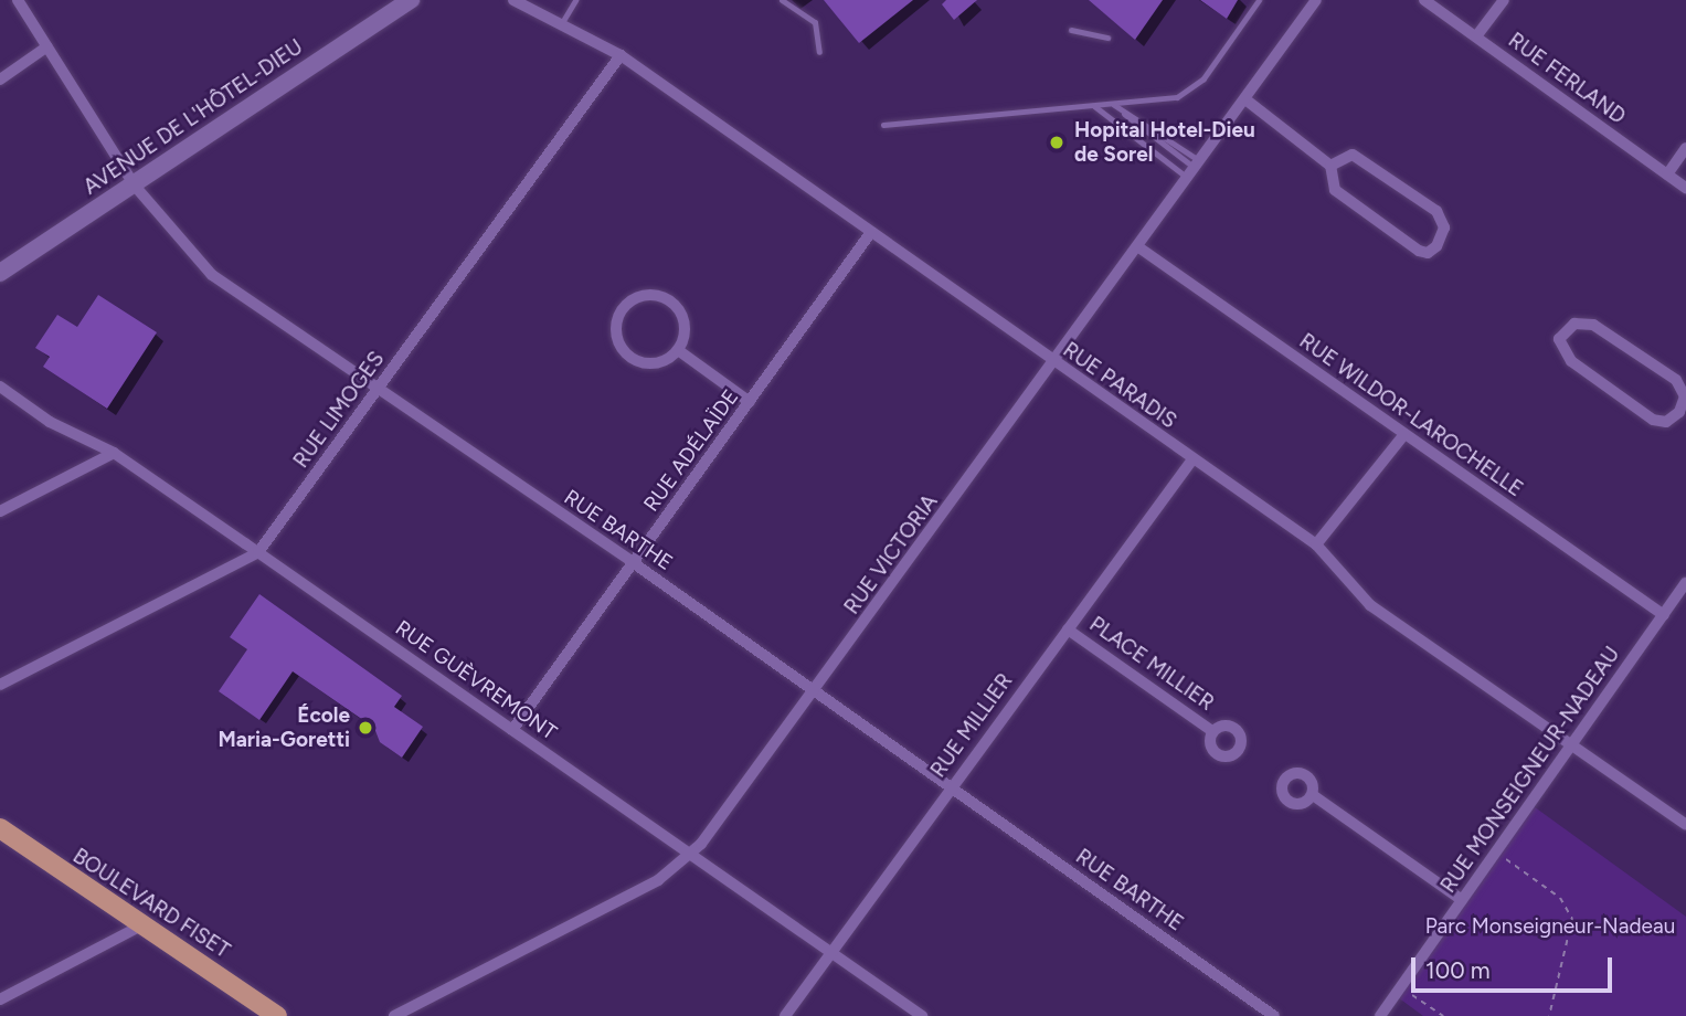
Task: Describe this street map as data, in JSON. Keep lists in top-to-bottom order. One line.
{"streets":{"main road":["BOULEVARD FISET"],"street":["RUE FERLAND","AVENUE DE L'HÔTEL-DIEU","RUE PARADIS","RUE LIMOGES","RUE WILDOR-LAROCHELLE","RUE ADÉLAÏDE","RUE BARTHE","RUE VICTORIA","PLACE MILLIER","RUE GUÈVREMONT","RUE MILLIER","RUE MONSEIGNEUR-NADEAU"]},"crossings":[["AVENUE DE L'HÔTEL-DIEU","RUE BARTHE"],["RUE PARADIS","RUE LIMOGES"],["RUE PARADIS","RUE ADÉLAÏDE"],["RUE PARADIS","RUE VICTORIA"],["RUE PARADIS","RUE MILLIER"],["RUE PARADIS","RUE MONSEIGNEUR-NADEAU"],["RUE LIMOGES","RUE BARTHE"],["RUE LIMOGES","RUE GUÈVREMONT"],["RUE WILDOR-LAROCHELLE","RUE VICTORIA"],["RUE WILDOR-LAROCHELLE","RUE MONSEIGNEUR-NADEAU"],["RUE ADÉLAÏDE","RUE BARTHE"],["RUE ADÉLAÏDE","RUE GUÈVREMONT"],["RUE BARTHE","RUE VICTORIA"],["RUE BARTHE","RUE MILLIER"],["RUE VICTORIA","RUE GUÈVREMONT"],["PLACE MILLIER","RUE MILLIER"],["RUE GUÈVREMONT","RUE MILLIER"]],"parks":["Parc Monseigneur-Nadeau"],"places":["Hopital Hotel-Dieu de Sorel","École Maria-Goretti"],"scale_bar":"100 m"}
